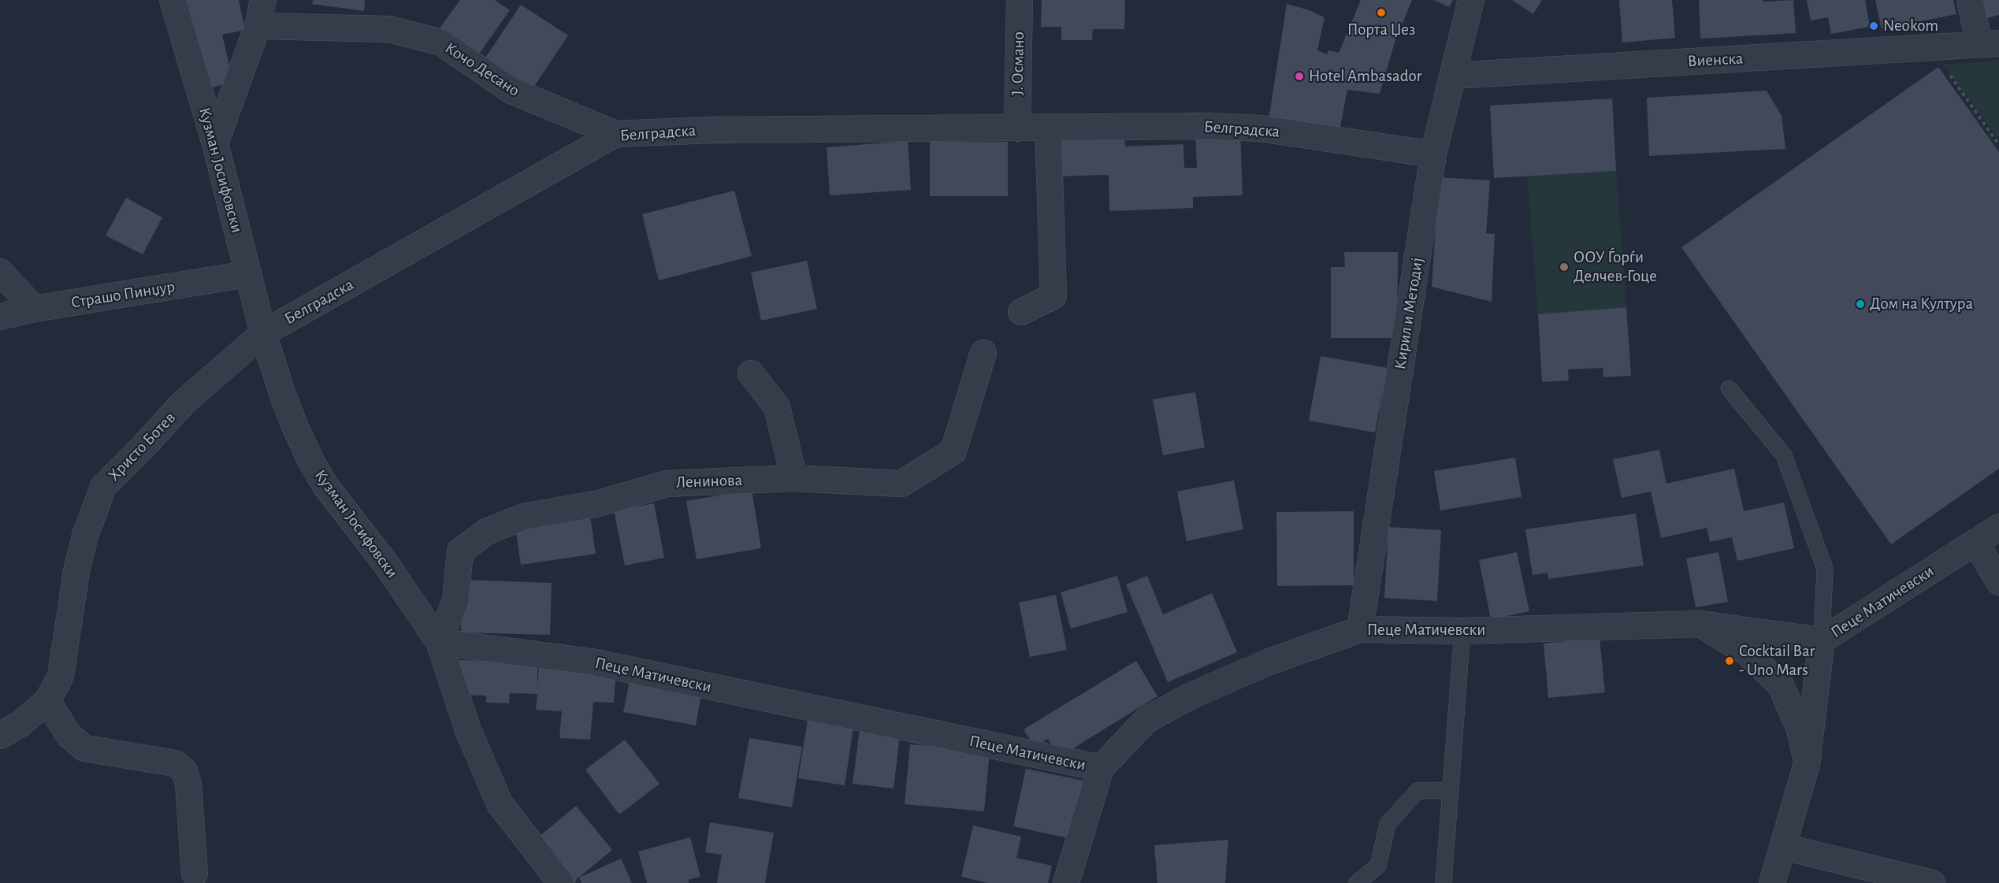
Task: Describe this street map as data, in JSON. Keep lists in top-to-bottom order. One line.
{"streets":{"street":["Виенска","Ј. Османо","Кочо Десано","Белградска","Кузман Јосифовски","Страшо Пинџур","Кирил и Методиј","Христо Ботев","Ленинова","Пеце Матичевски"]},"crossings":[["Виенска","Кирил и Методиј"],["Ј. Османо","Белградска"],["Кочо Десано","Белградска"],["Белградска","Кузман Јосифовски"],["Белградска","Кирил и Методиј"],["Белградска","Христо Ботев"],["Кузман Јосифовски","Страшо Пинџур"],["Кузман Јосифовски","Христо Ботев"],["Кузман Јосифовски","Ленинова"],["Кузман Јосифовски","Пеце Матичевски"],["Кирил и Методиј","Пеце Матичевски"],["Ленинова","Пеце Матичевски"]],"places":["Порта Џез","Neokom","Hotel Ambasador","ООУ Ѓорѓи Делчев-Гоце","Дом на Култура","Cocktail Bar - Uno Mars"]}
